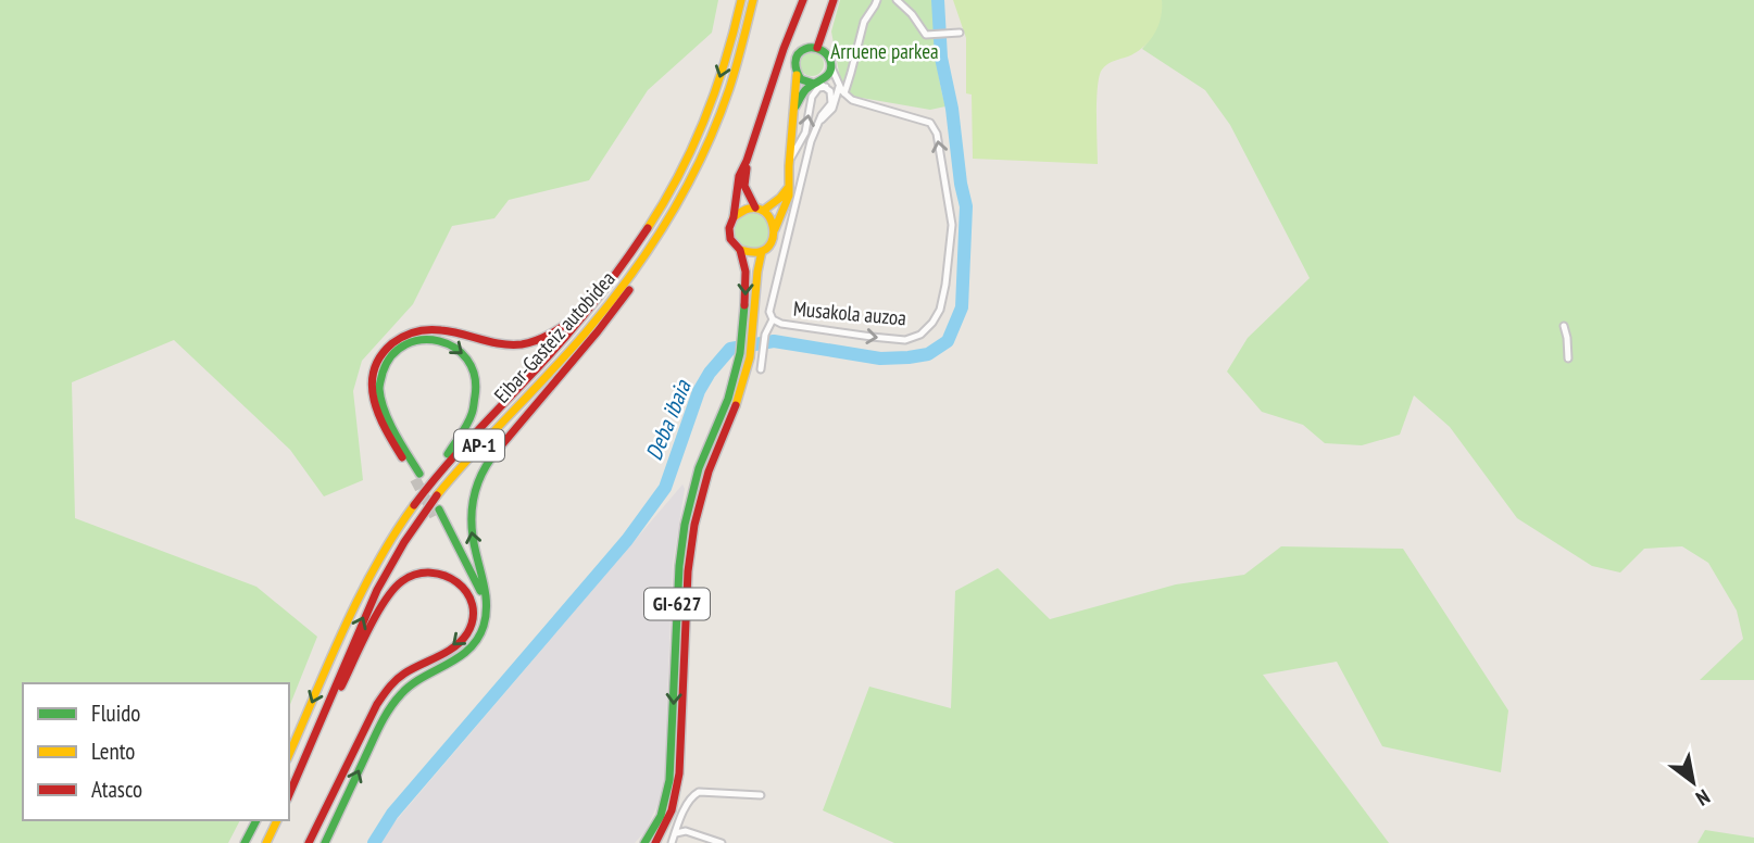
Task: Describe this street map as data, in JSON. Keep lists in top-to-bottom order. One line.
{"streets":{"main road":["Eibar-Gasteiz autobidea","AP-1","GI-627"],"street":["Musakola auzoa"]},"water":["Deba ibaia"],"parks":["Arruene parkea"],"legend":["Fluido","Lento","Atasco"],"north":"bottom right"}
